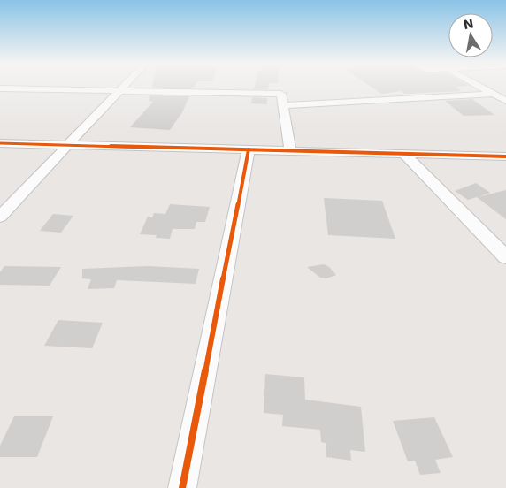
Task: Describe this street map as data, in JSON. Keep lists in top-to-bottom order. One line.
{"north":"top"}
